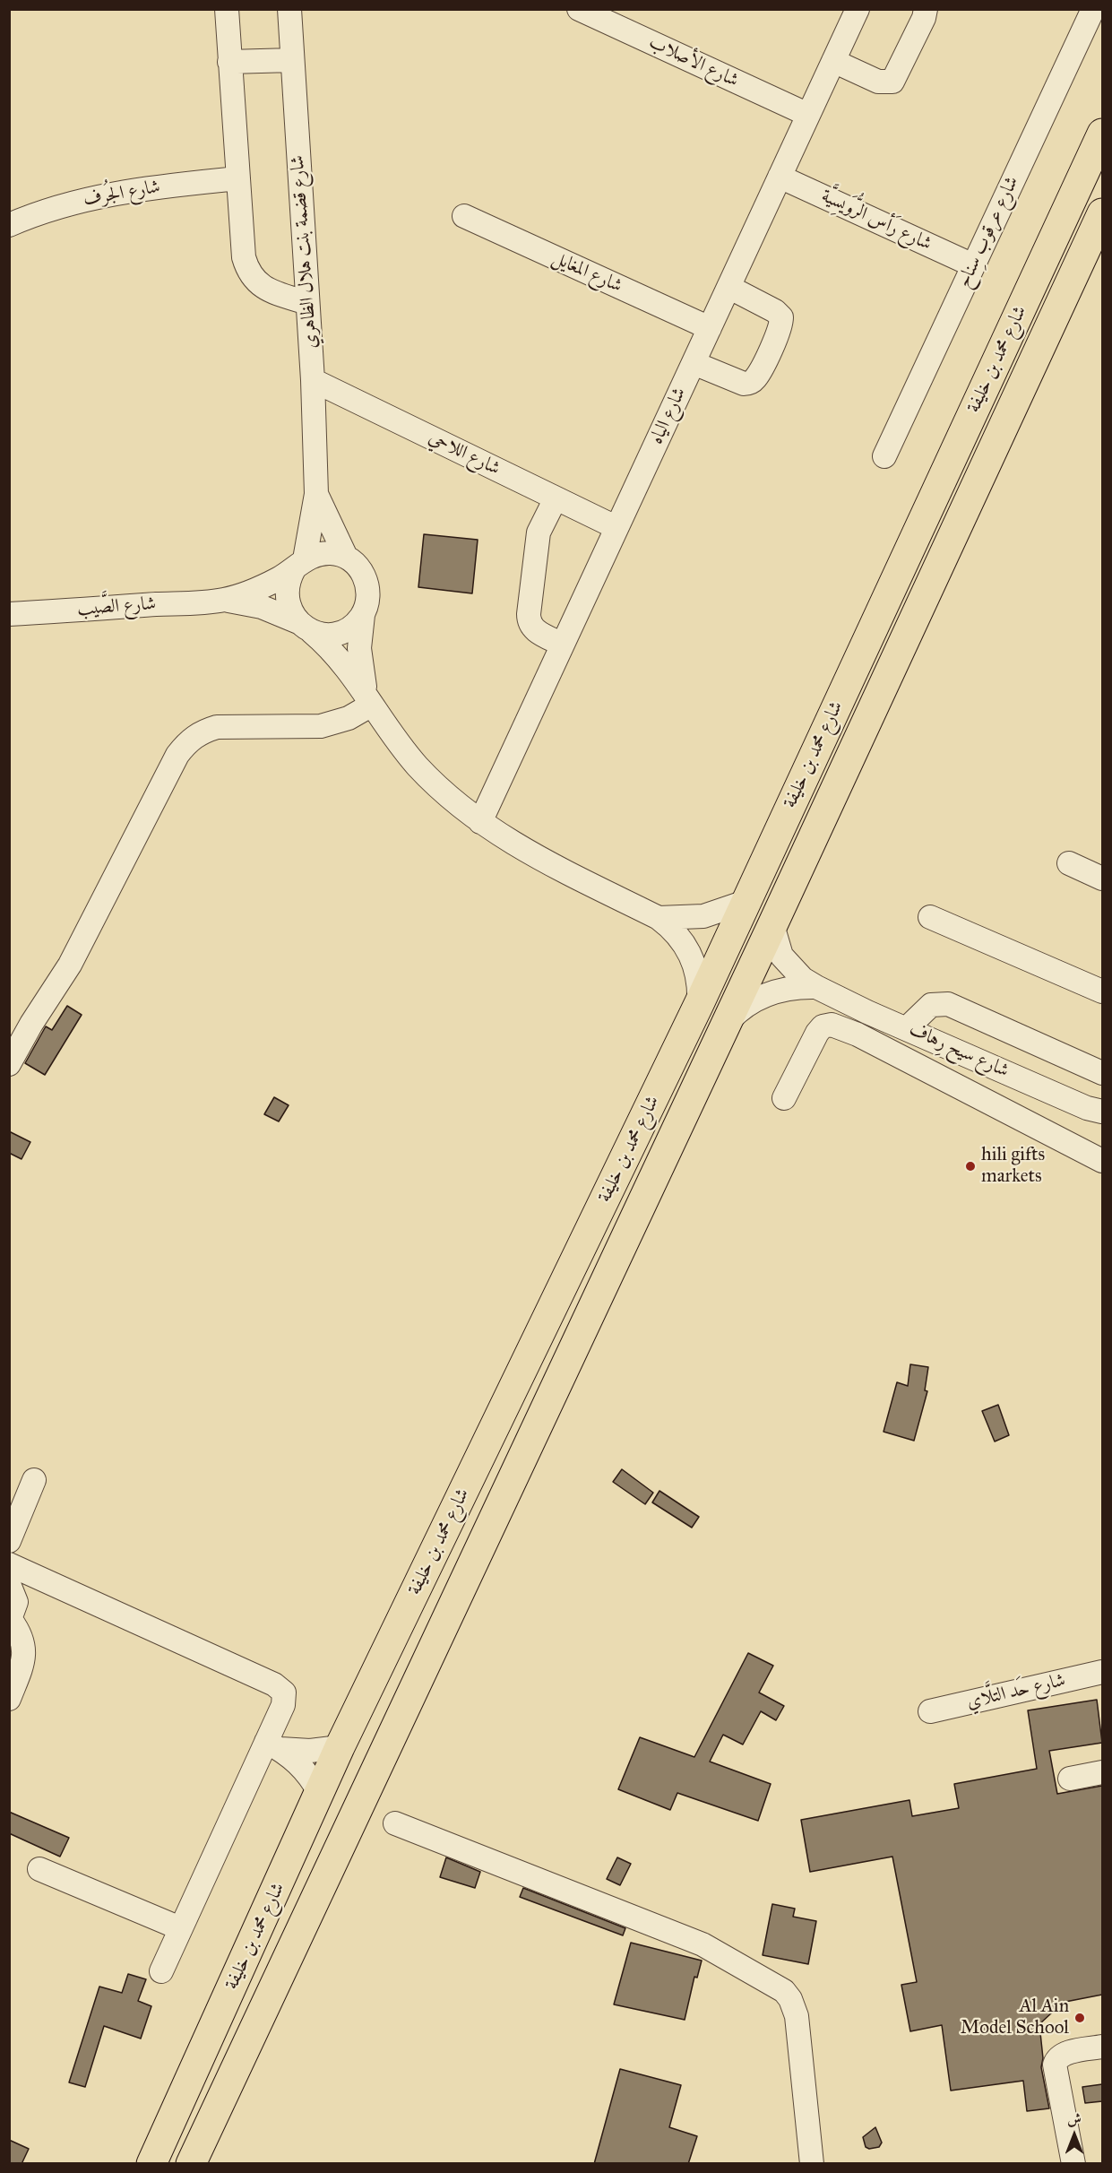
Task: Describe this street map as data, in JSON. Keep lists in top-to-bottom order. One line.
{"streets":{"highway":["شارع محمد بن خليفة"],"street":["شارع الأصلاب","شارع الجُرف","شارع رَأس الرُّوَيسِيَّة","شارع عرقوب سِناح","شارع قضمة بنت هلال الظاهري","شارع المغايل","شارع الياه","شارع اللاحي","شارع الصَّيب","شارع سيح رِهاف","شارع حَد التلَّاي"]},"crossings":[["شارع الأصلاب","شارع الياه"],["شارع رَأس الرُّوَيسِيَّة","شارع عرقوب سِناح"],["شارع رَأس الرُّوَيسِيَّة","شارع الياه"],["شارع قضمة بنت هلال الظاهري","شارع اللاحي"],["شارع قضمة بنت هلال الظاهري","شارع الصَّيب"],["شارع المغايل","شارع الياه"],["شارع محمد بن خليفة","شارع سيح رِهاف"],["شارع الياه","شارع اللاحي"]],"places":["hili gifts markets","Al Ain Model School"],"north":"top"}
